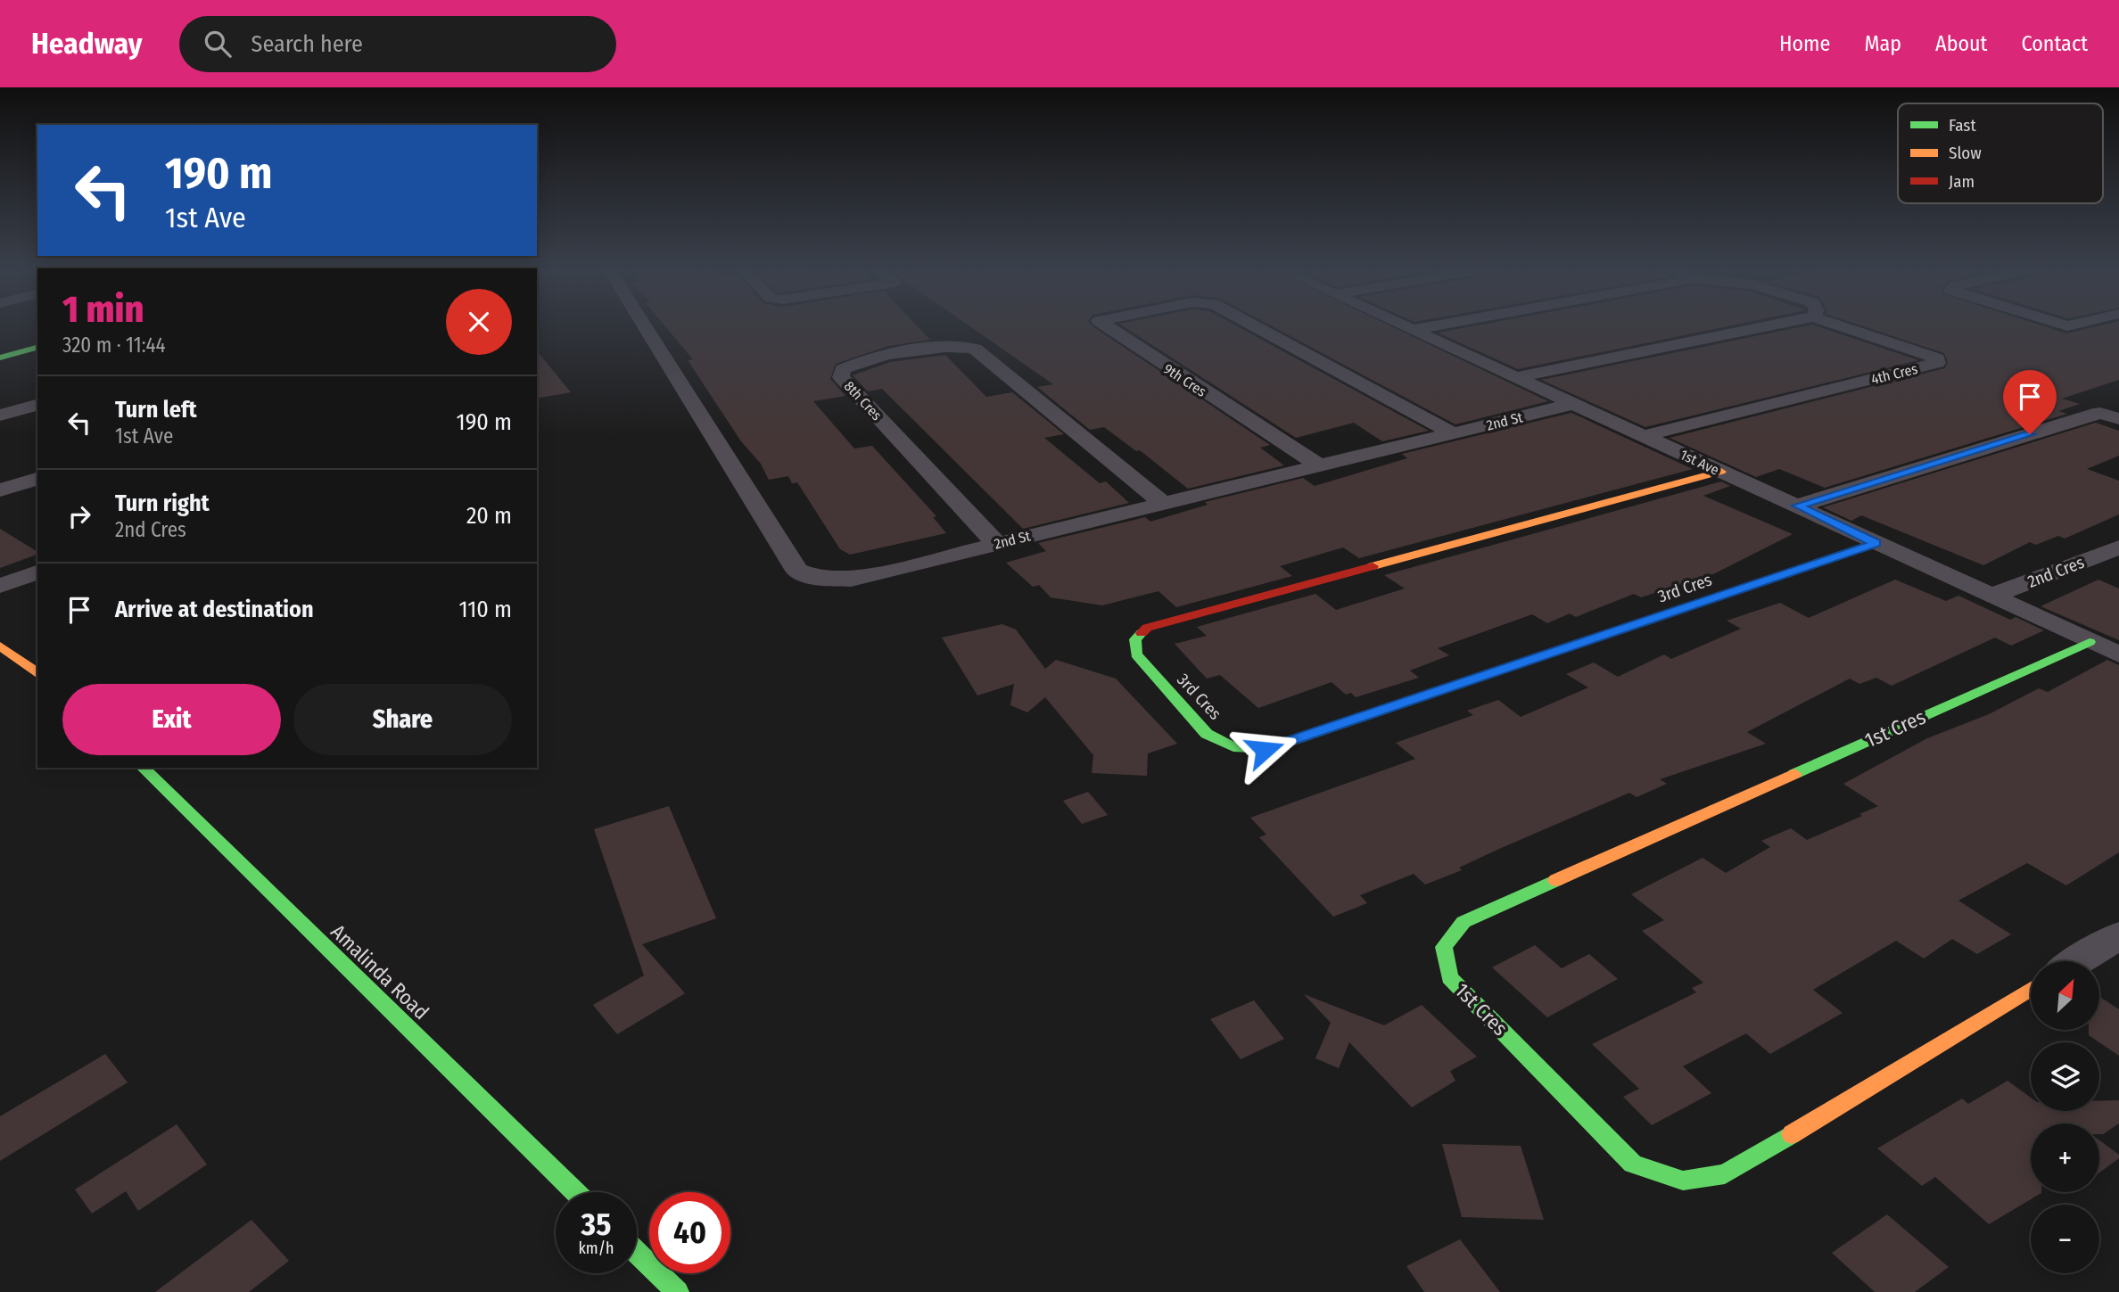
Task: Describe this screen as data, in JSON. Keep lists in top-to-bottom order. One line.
{"streets":{"street":["4th Cres","9th Cres","8th Cres","2nd St","1st Ave","2nd Cres","3rd Cres","1st Cres","Amalinda Road"]},"crossings":[["4th Cres","1st Ave"],["9th Cres","2nd St"],["8th Cres","2nd St"],["2nd St","1st Ave"],["1st Ave","2nd Cres"],["1st Ave","3rd Cres"],["1st Ave","1st Cres"]],"legend":["Fast","Slow","Jam"],"north":"top right","page":{"header":"Headway","search":"Search here","nav":["Home","Map","About","Contact"],"turn":["190 m","1st Ave"],"heading":["1 min","320 m · 11:44"],"list":[{"name":"Turn left","note":"1st Ave","value":"190 m"},{"name":"Turn right","note":"2nd Cres","value":"20 m"},{"name":"Arrive at destination","value":"110 m"}],"buttons":["Exit","Share"],"map_buttons":["+","−"],"speed":"35 km/h","limit":"40"}}
